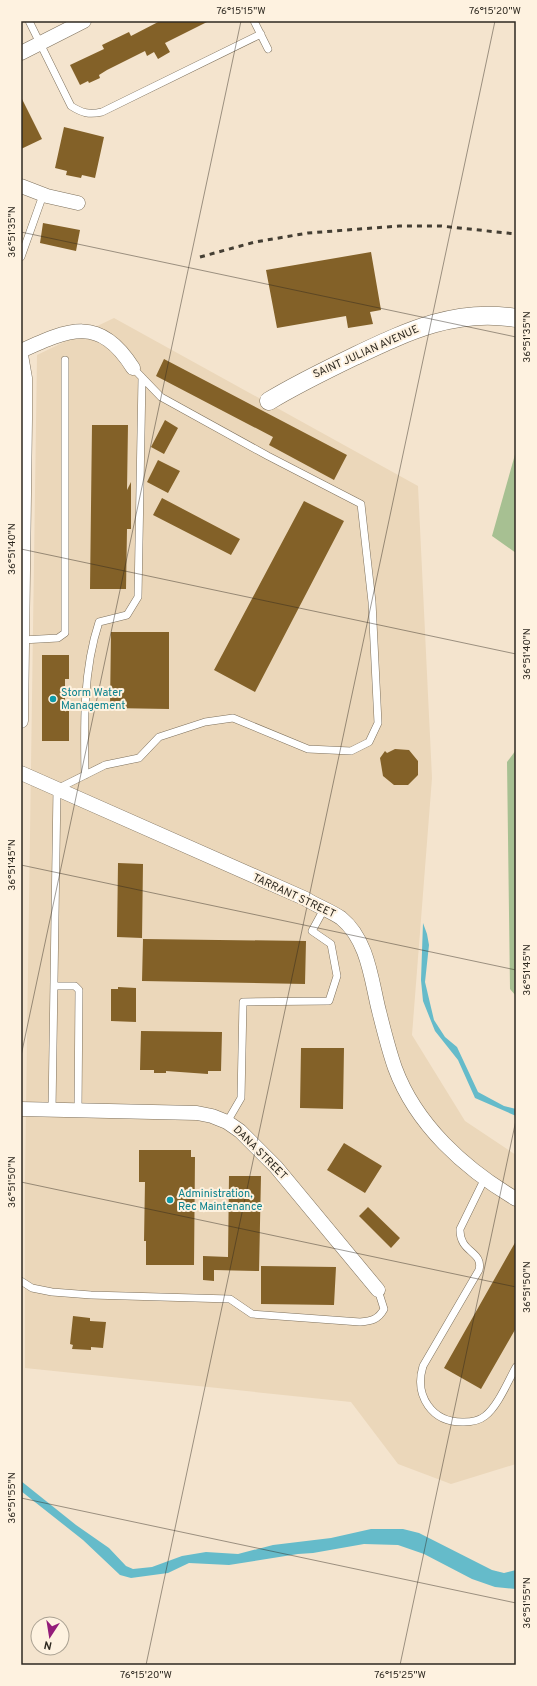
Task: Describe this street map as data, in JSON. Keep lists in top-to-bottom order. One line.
{"streets":{"street":["SAINT JULIAN AVENUE","TARRANT STREET","DANA STREET"]},"places":["Storm Water Management","Administration, Rec Maintenance"],"north":"bottom","coordinates":["76°15'15\"W","76°15'20\"W","36°51'35\"N","36°51'40\"N","36°51'45\"N","36°51'50\"N","36°51'55\"N","76°15'25\"W"]}
